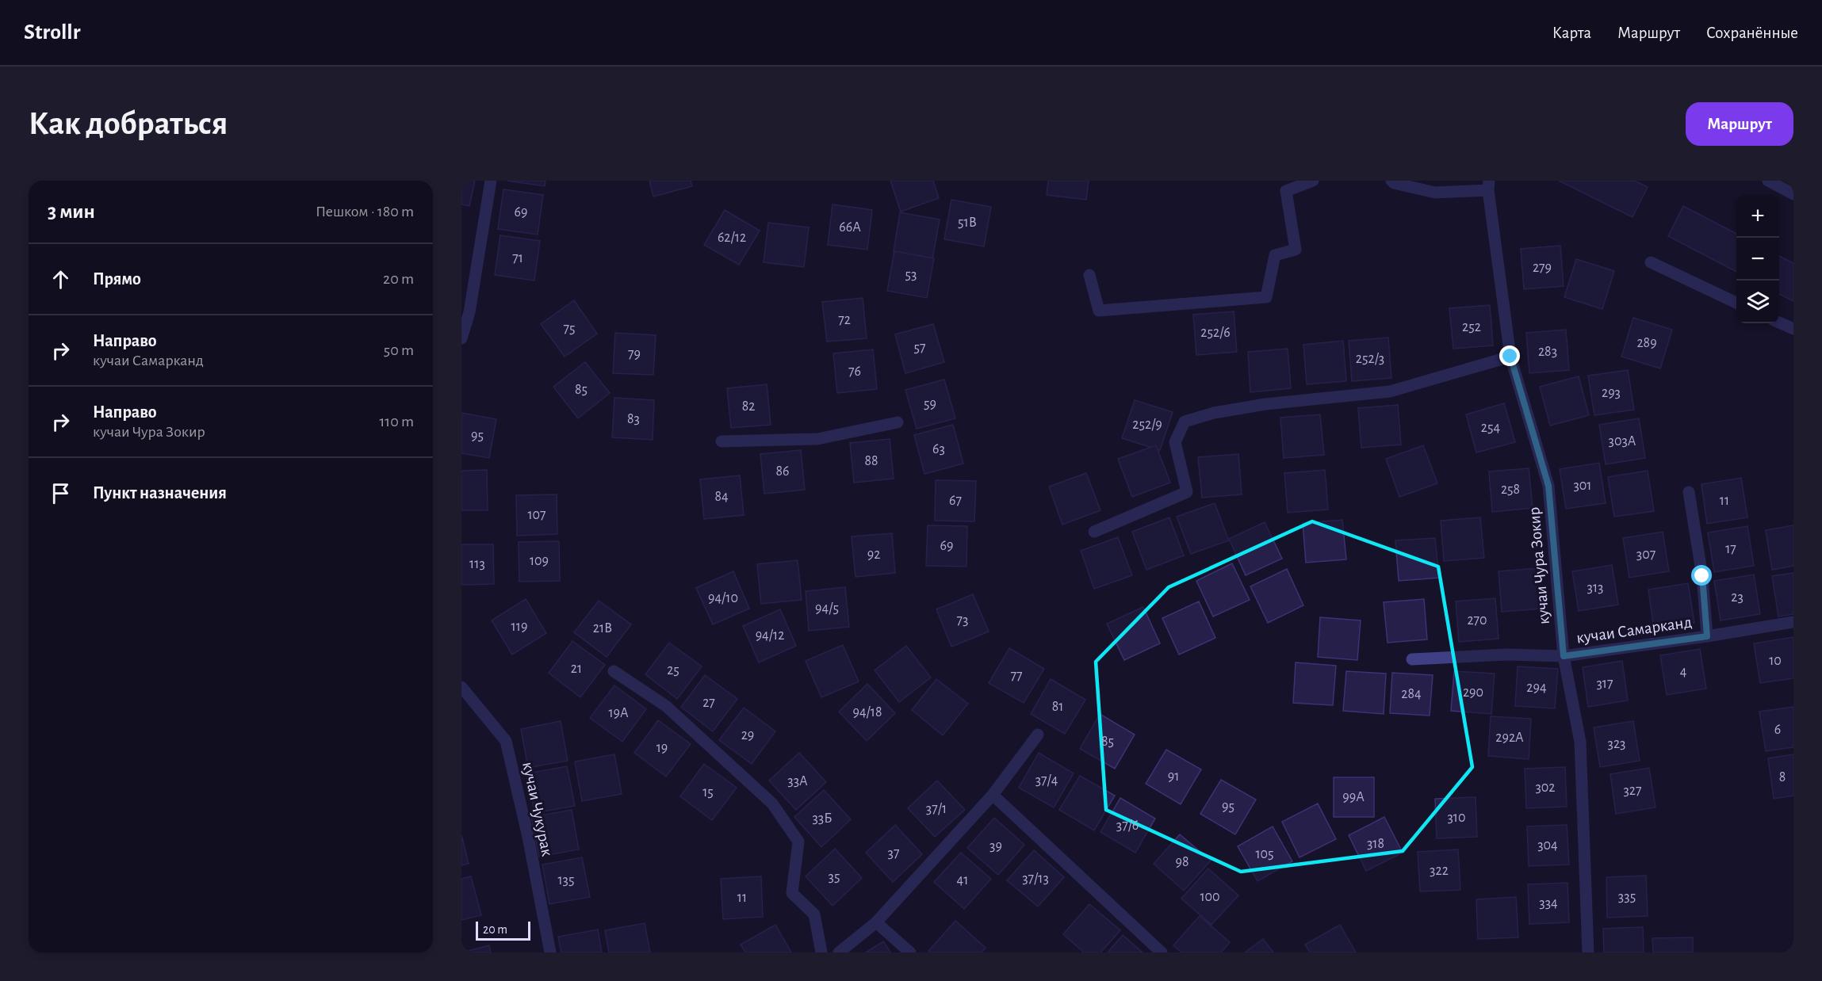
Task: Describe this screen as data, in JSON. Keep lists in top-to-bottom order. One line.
{"streets":{"street":["кучаи Чура Зокир","кучаи Самарканд","кучаи Чукурак"]},"crossings":[["кучаи Чура Зокир","кучаи Самарканд"]],"house_numbers":["69","51В","66А","62/12","71","279","53","72","252","75","252/6","289","57","283","79","252/3","76","85","293","59","82","83","252/9","254","95","303А","63","88","86","301","258","84","67","11","107","69","17","92","307","109","113","313","23","94/10","94/5","73","270","119","21В","94/12","10","21","25","4","77","317","294","290","284","27","81","94/18","19А","6","29","292А","85","323","19","91","8","37/4","33А","302","327","15","99А","95","37/1","310","33Б","37/6","318","304","39","37","105","98","322","35","37/13","135","41","100","335","11","334"],"scale_bar":"20 m","page":{"header":"Strollr","nav":["Карта","Маршрут","Сохранённые"],"buttons":"Маршрут","title":"Как добраться","heading":["3 мин","Пешком · 180 m"],"map_buttons":["+","−"],"list":[["Прямо","20 m"],["Направо","кучаи Самарканд","50 m"],["Направо","кучаи Чура Зокир","110 m"],"Пункт назначения"],"scale":"20 m"}}
